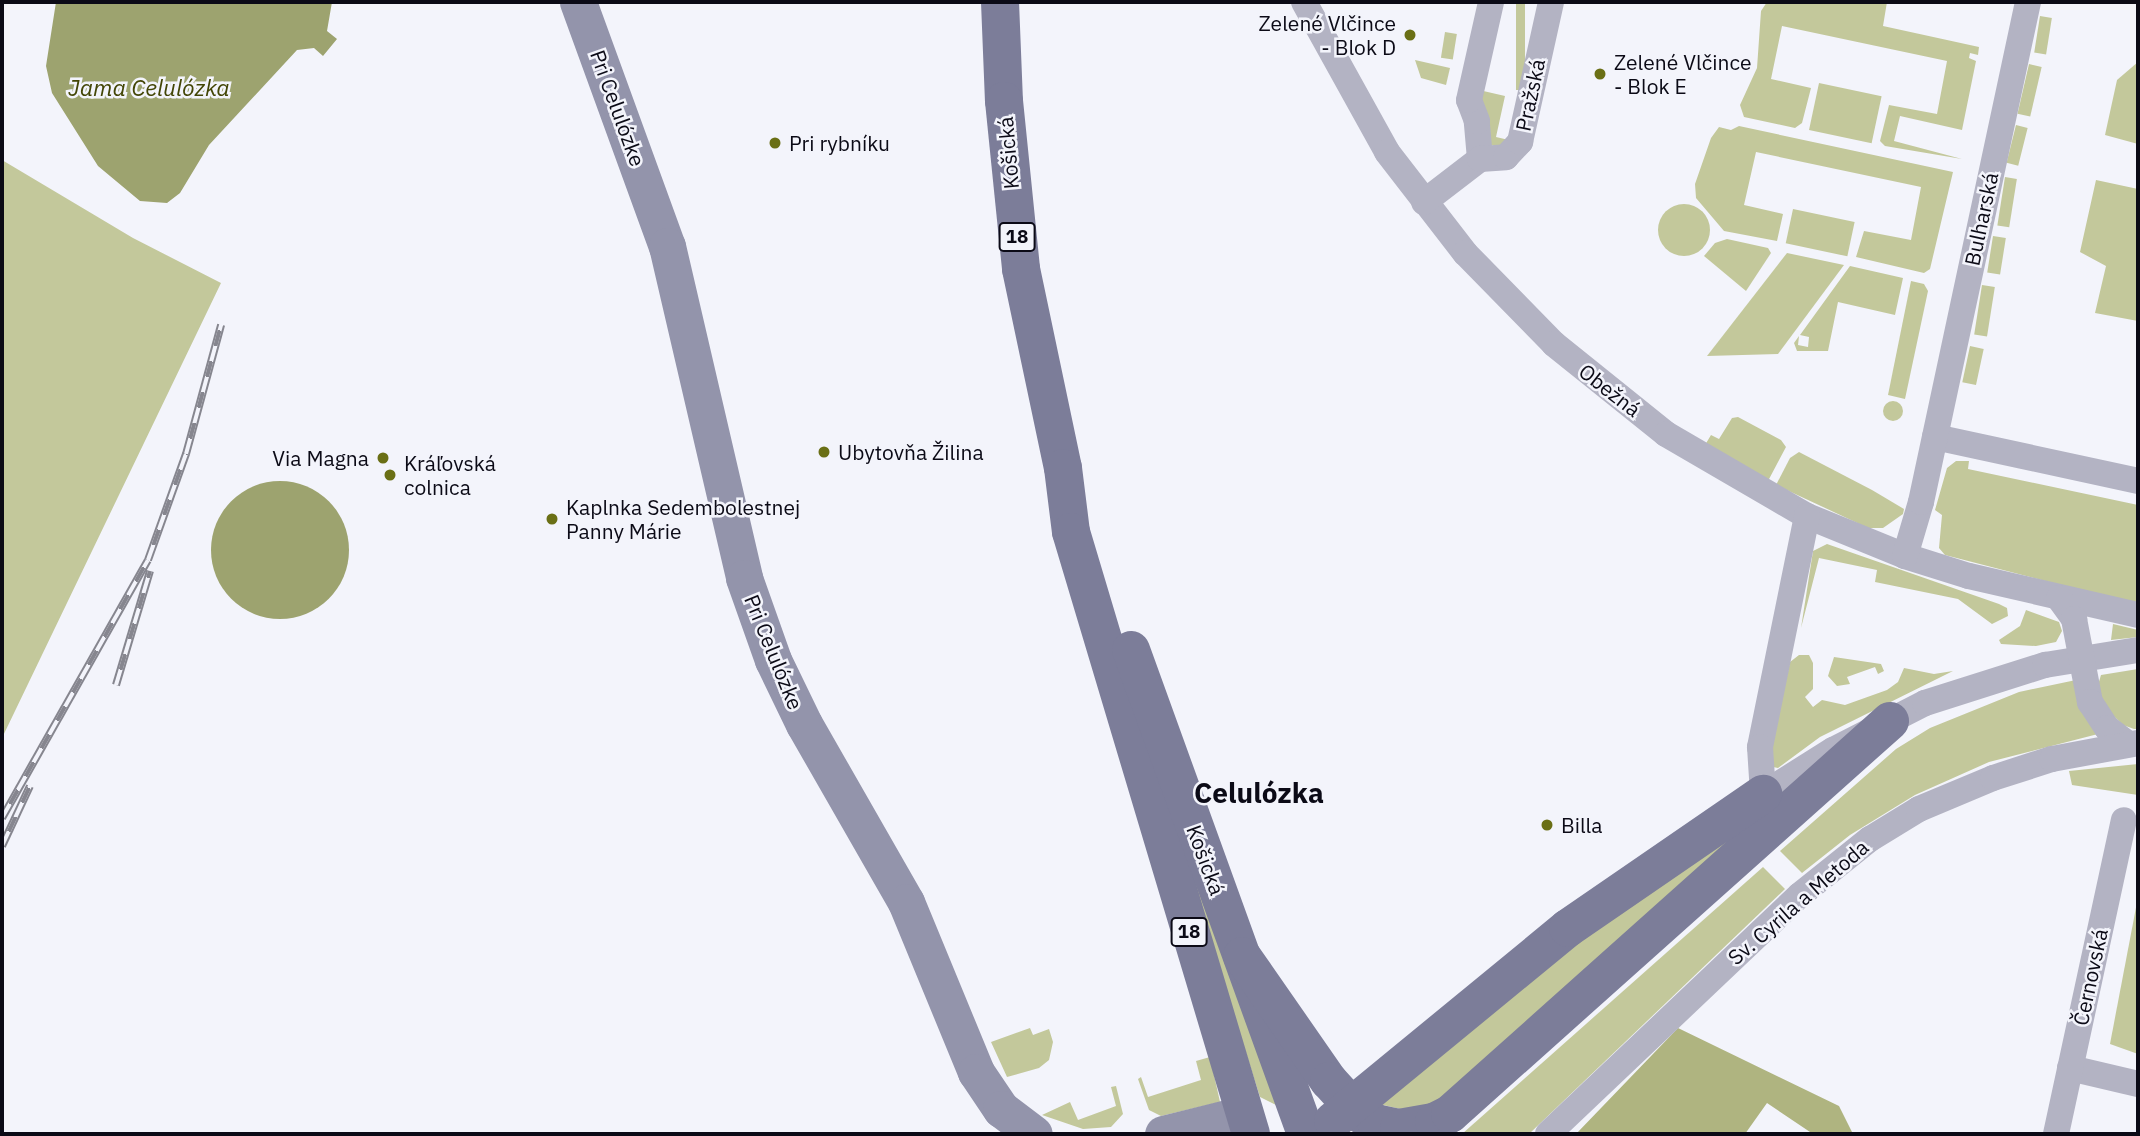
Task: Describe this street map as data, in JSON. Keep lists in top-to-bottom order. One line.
{"streets":{"main road":["Košická","18"],"street":["Pražská","Pri Celulózke","Bulharská","Obežná","Sv. Cyrila a Metoda","Černovská"]},"crossings":[["Pražská","Obežná"],["Bulharská","Obežná"]],"districts":["Celulózka"],"water":["Jama Celulózka"],"places":["Zelené Vlčince - Blok D","Zelené Vlčince - Blok E","Pri rybníku","Ubytovňa Žilina","Via Magna","Kráľovská colnica","Kaplnka Sedembolestnej Panny Márie","Billa"]}
